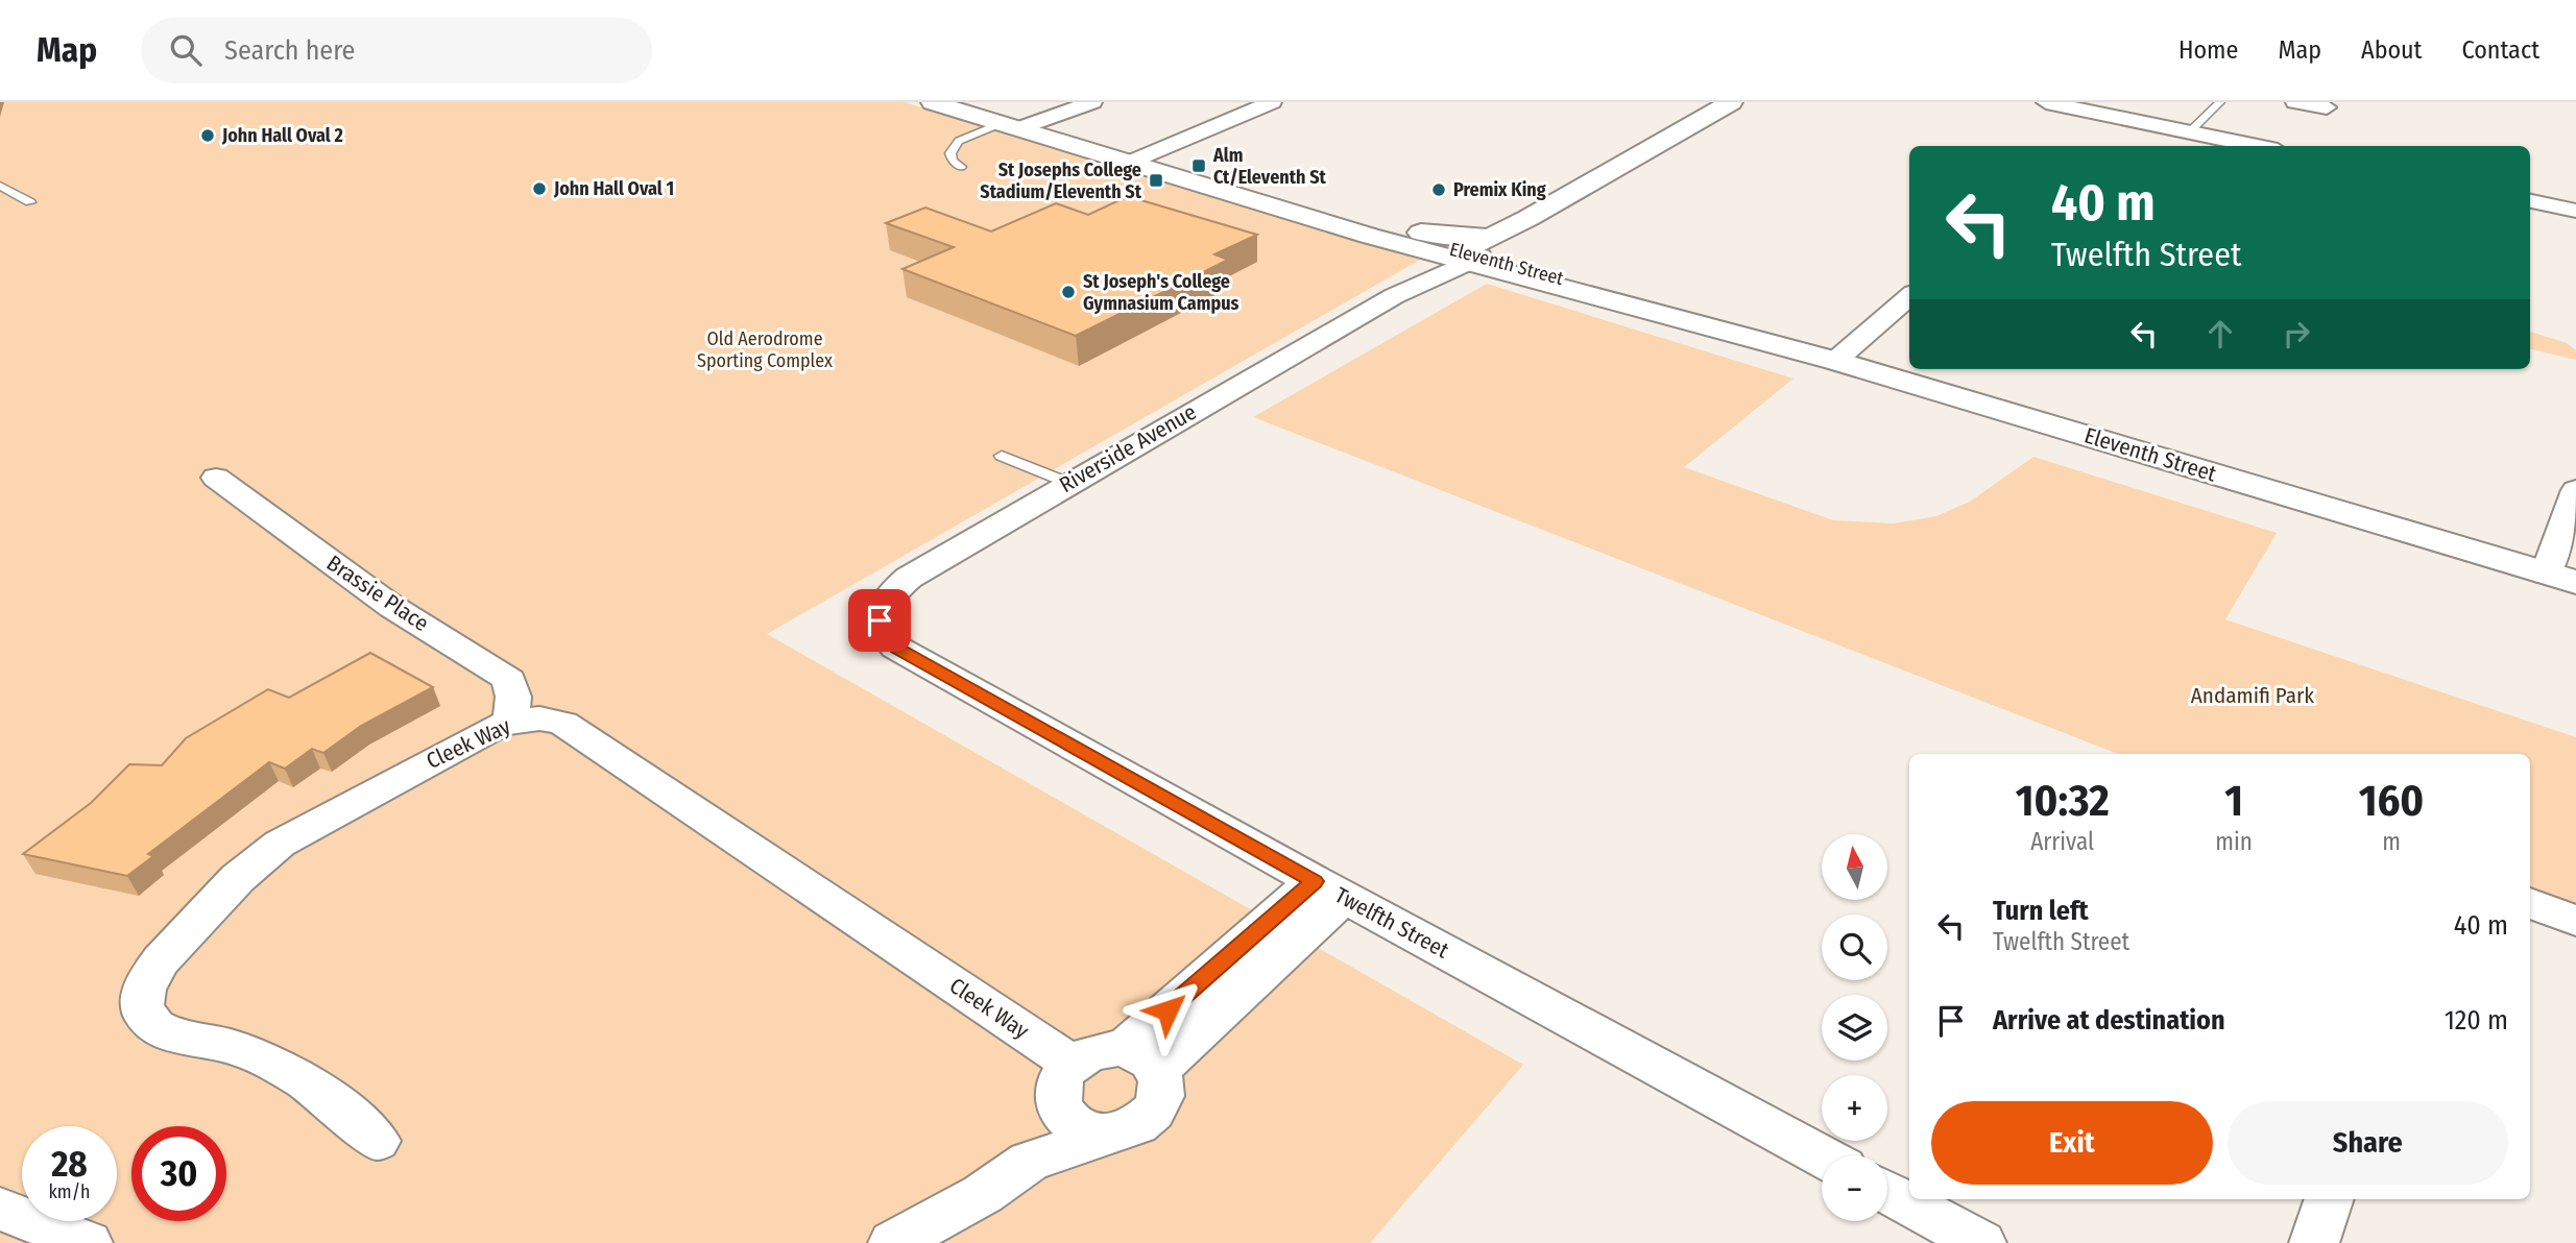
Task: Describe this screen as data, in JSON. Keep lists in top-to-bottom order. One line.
{"streets":{"main road":["Eleventh Street","Riverside Avenue"],"street":["Brassie Place","Cleek Way","Twelfth Street"]},"crossings":[["Eleventh Street","Riverside Avenue"],["Riverside Avenue","Twelfth Street"],["Brassie Place","Cleek Way"]],"parks":["Old Aerodrome Sporting Complex","Andamifi Park"],"places":{"other":["John Hall Oval 2","John Hall Oval 1","Premix King","St Joseph's College Gymnasium Campus"],"transit":["Alm Ct/Eleventh St","St Josephs College Stadium/Eleventh St"]},"north":"top","page":{"header":"Map","search":"Search here","nav":["Home","Map","About","Contact"],"turn":["40 m","Twelfth Street"],"eta":["10:32","Arrival","1","min","160","m"],"map_buttons":["+","−"],"list":[{"name":"Turn left","note":"Twelfth Street","value":"40 m"},{"name":"Arrive at destination","value":"120 m"}],"buttons":["Exit","Share"],"speed":"28 km/h","limit":"30"}}
